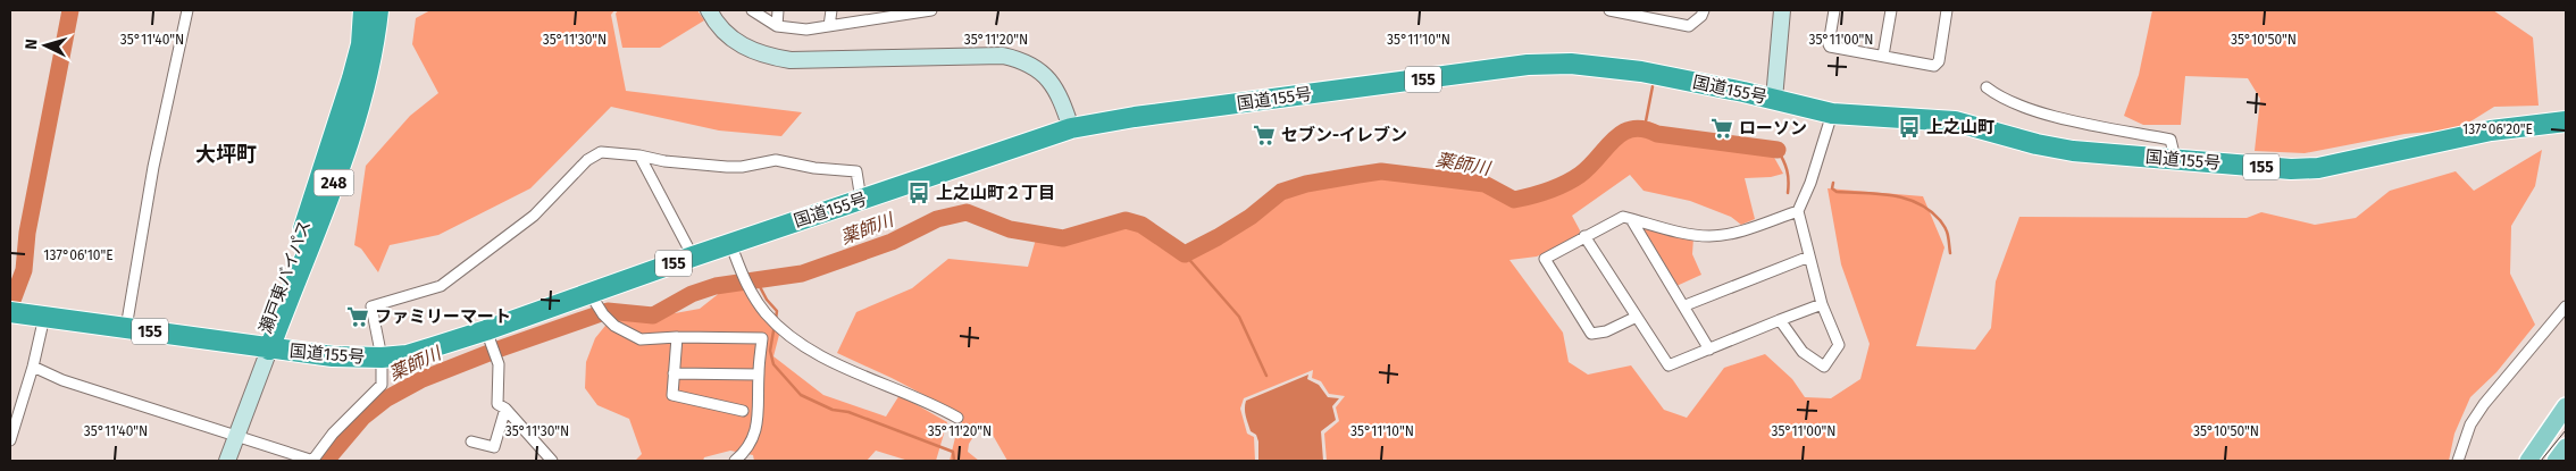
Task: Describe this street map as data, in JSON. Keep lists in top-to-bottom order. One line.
{"streets":{"highway":["155","国道155号","248","瀬戸東バイパス"]},"crossings":[["国道155号","瀬戸東バイパス"]],"districts":["大坪町"],"water":["薬師川"],"places":{"bus stop":["上之山町","上之山町２丁目"],"supermarket":["ローソン","セブン-イレブン","ファミリーマート"]},"north":"left","coordinates":["35°11'40\"N","35°11'30\"N","35°11'20\"N","35°11'10\"N","35°11'00\"N","35°10'50\"N","137°06'20\"E","137°06'10\"E"]}
